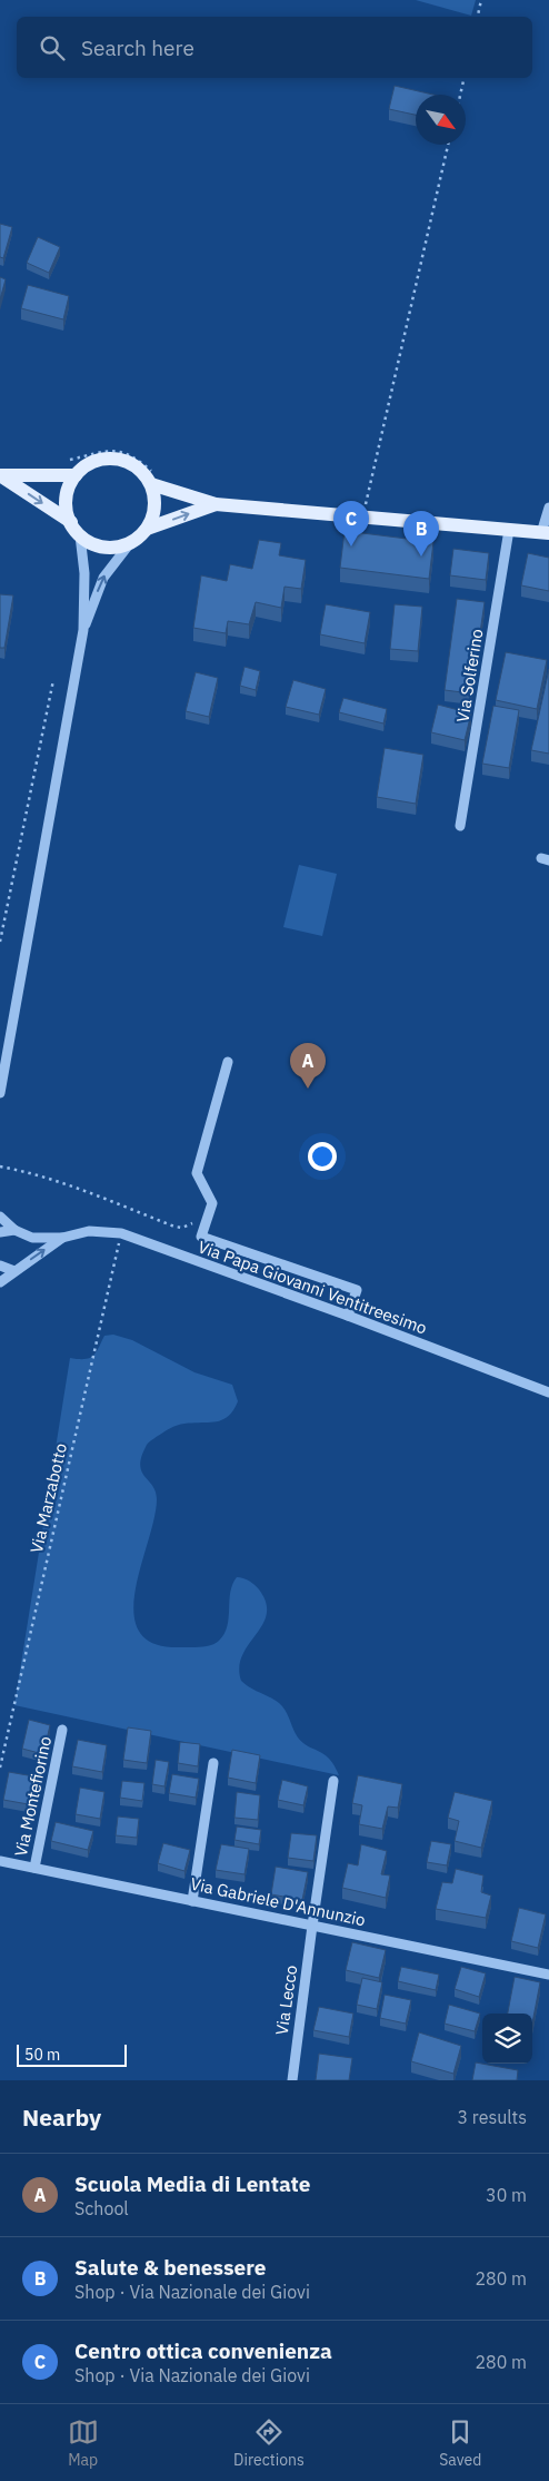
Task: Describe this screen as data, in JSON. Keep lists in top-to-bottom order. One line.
{"streets":{"street":["Via Solferino","Via Papa Giovanni Ventitreesimo","Via Montefiorino","Via Gabriele D'Annunzio","Via Lecco"],"path":["Via Marzabotto"]},"crossings":[["Via Papa Giovanni Ventitreesimo","Via Marzabotto"],["Via Montefiorino","Via Gabriele D'Annunzio"],["Via Gabriele D'Annunzio","Via Lecco"]],"scale_bar":"50 m","north":"bottom right","page":{"search":"Search here","pins":["C","B","A"],"scale":"50 m","heading":["Nearby","3 results"],"list":[{"mark":"A","name":"Scuola Media di Lentate","note":"School","value":"30 m"},{"mark":"B","name":"Salute & benessere","note":"Shop · Via Nazionale dei Giovi","value":"280 m"},{"mark":"C","name":"Centro ottica convenienza","note":"Shop · Via Nazionale dei Giovi","value":"280 m"}],"nav":["Map","Directions","Saved"]}}
